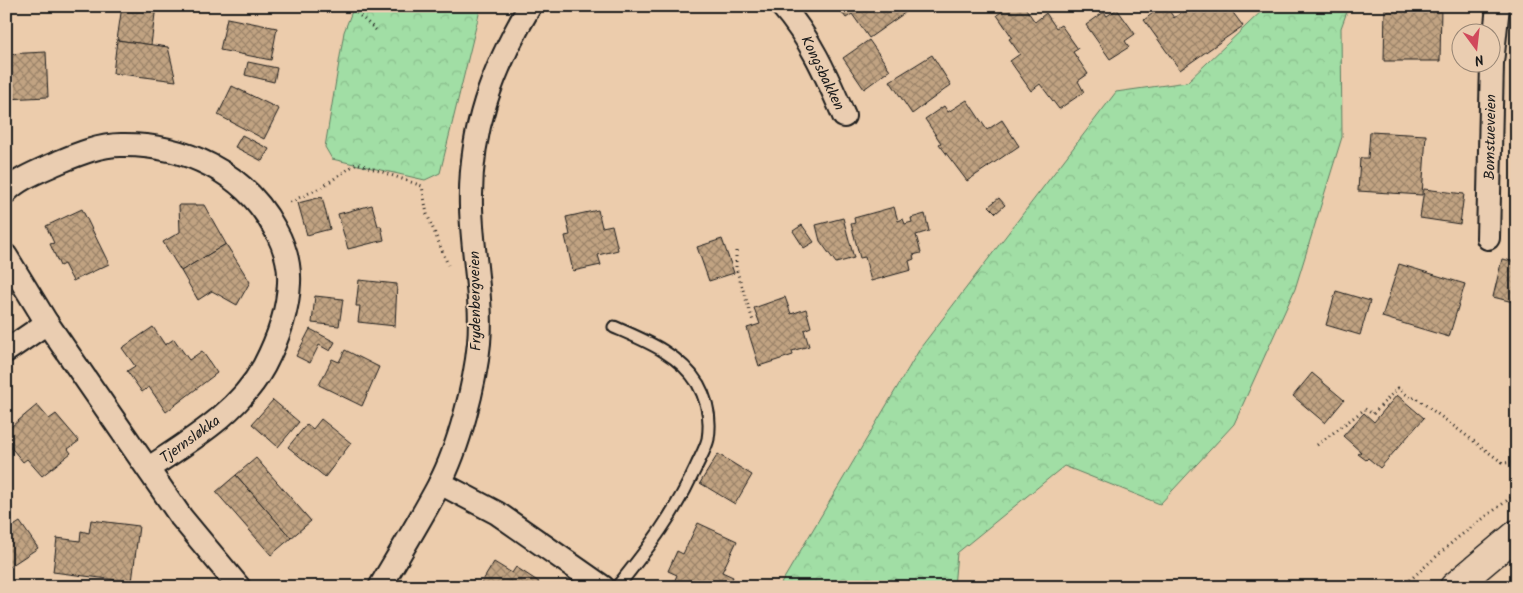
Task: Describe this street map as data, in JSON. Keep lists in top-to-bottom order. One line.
{"streets":{"street":["Kongsbakken","Bomstueveien","Frydenbergveien","Tjernsløkka"]},"north":"bottom"}
